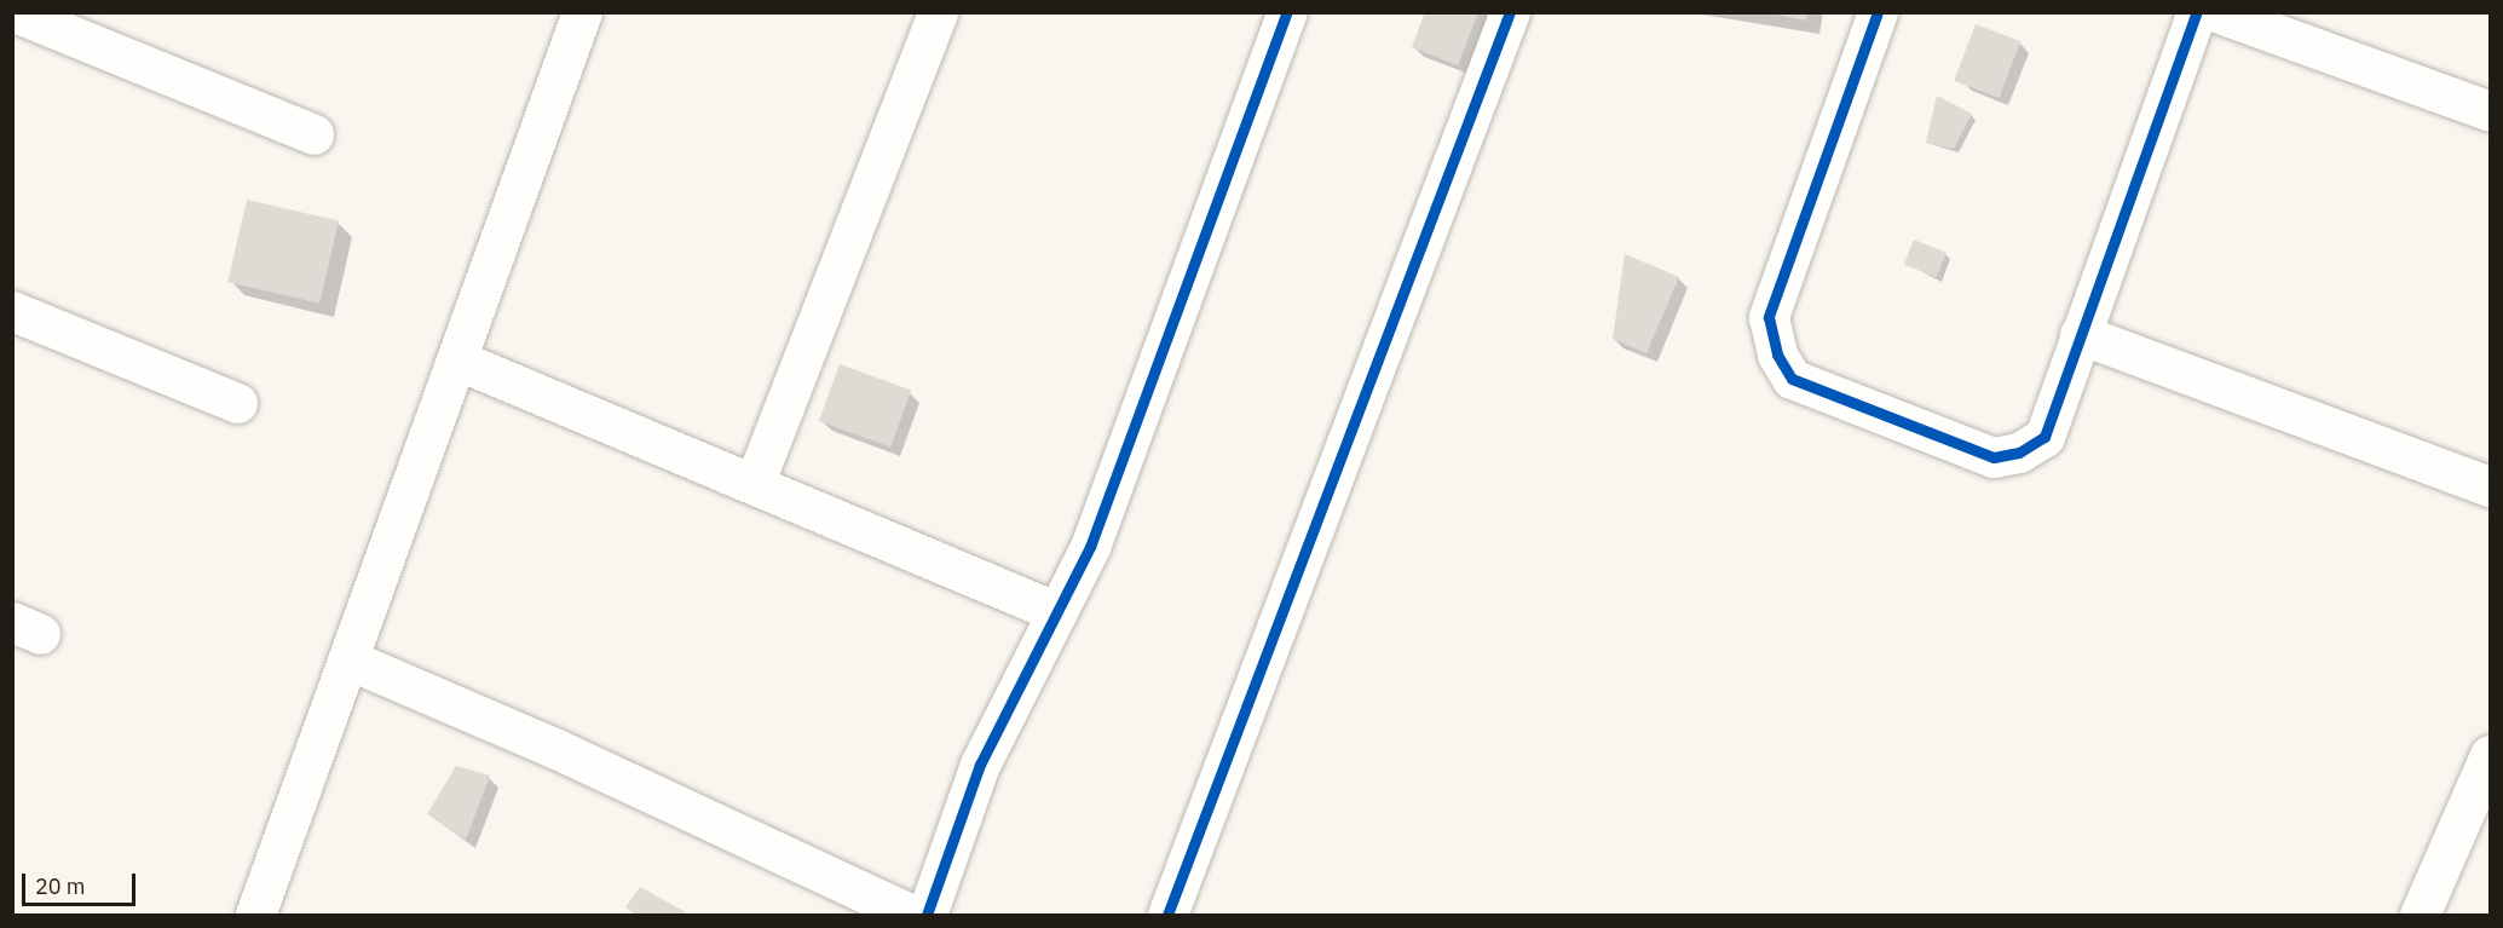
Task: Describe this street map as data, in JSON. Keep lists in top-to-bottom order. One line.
{"scale_bar":"20 m"}
